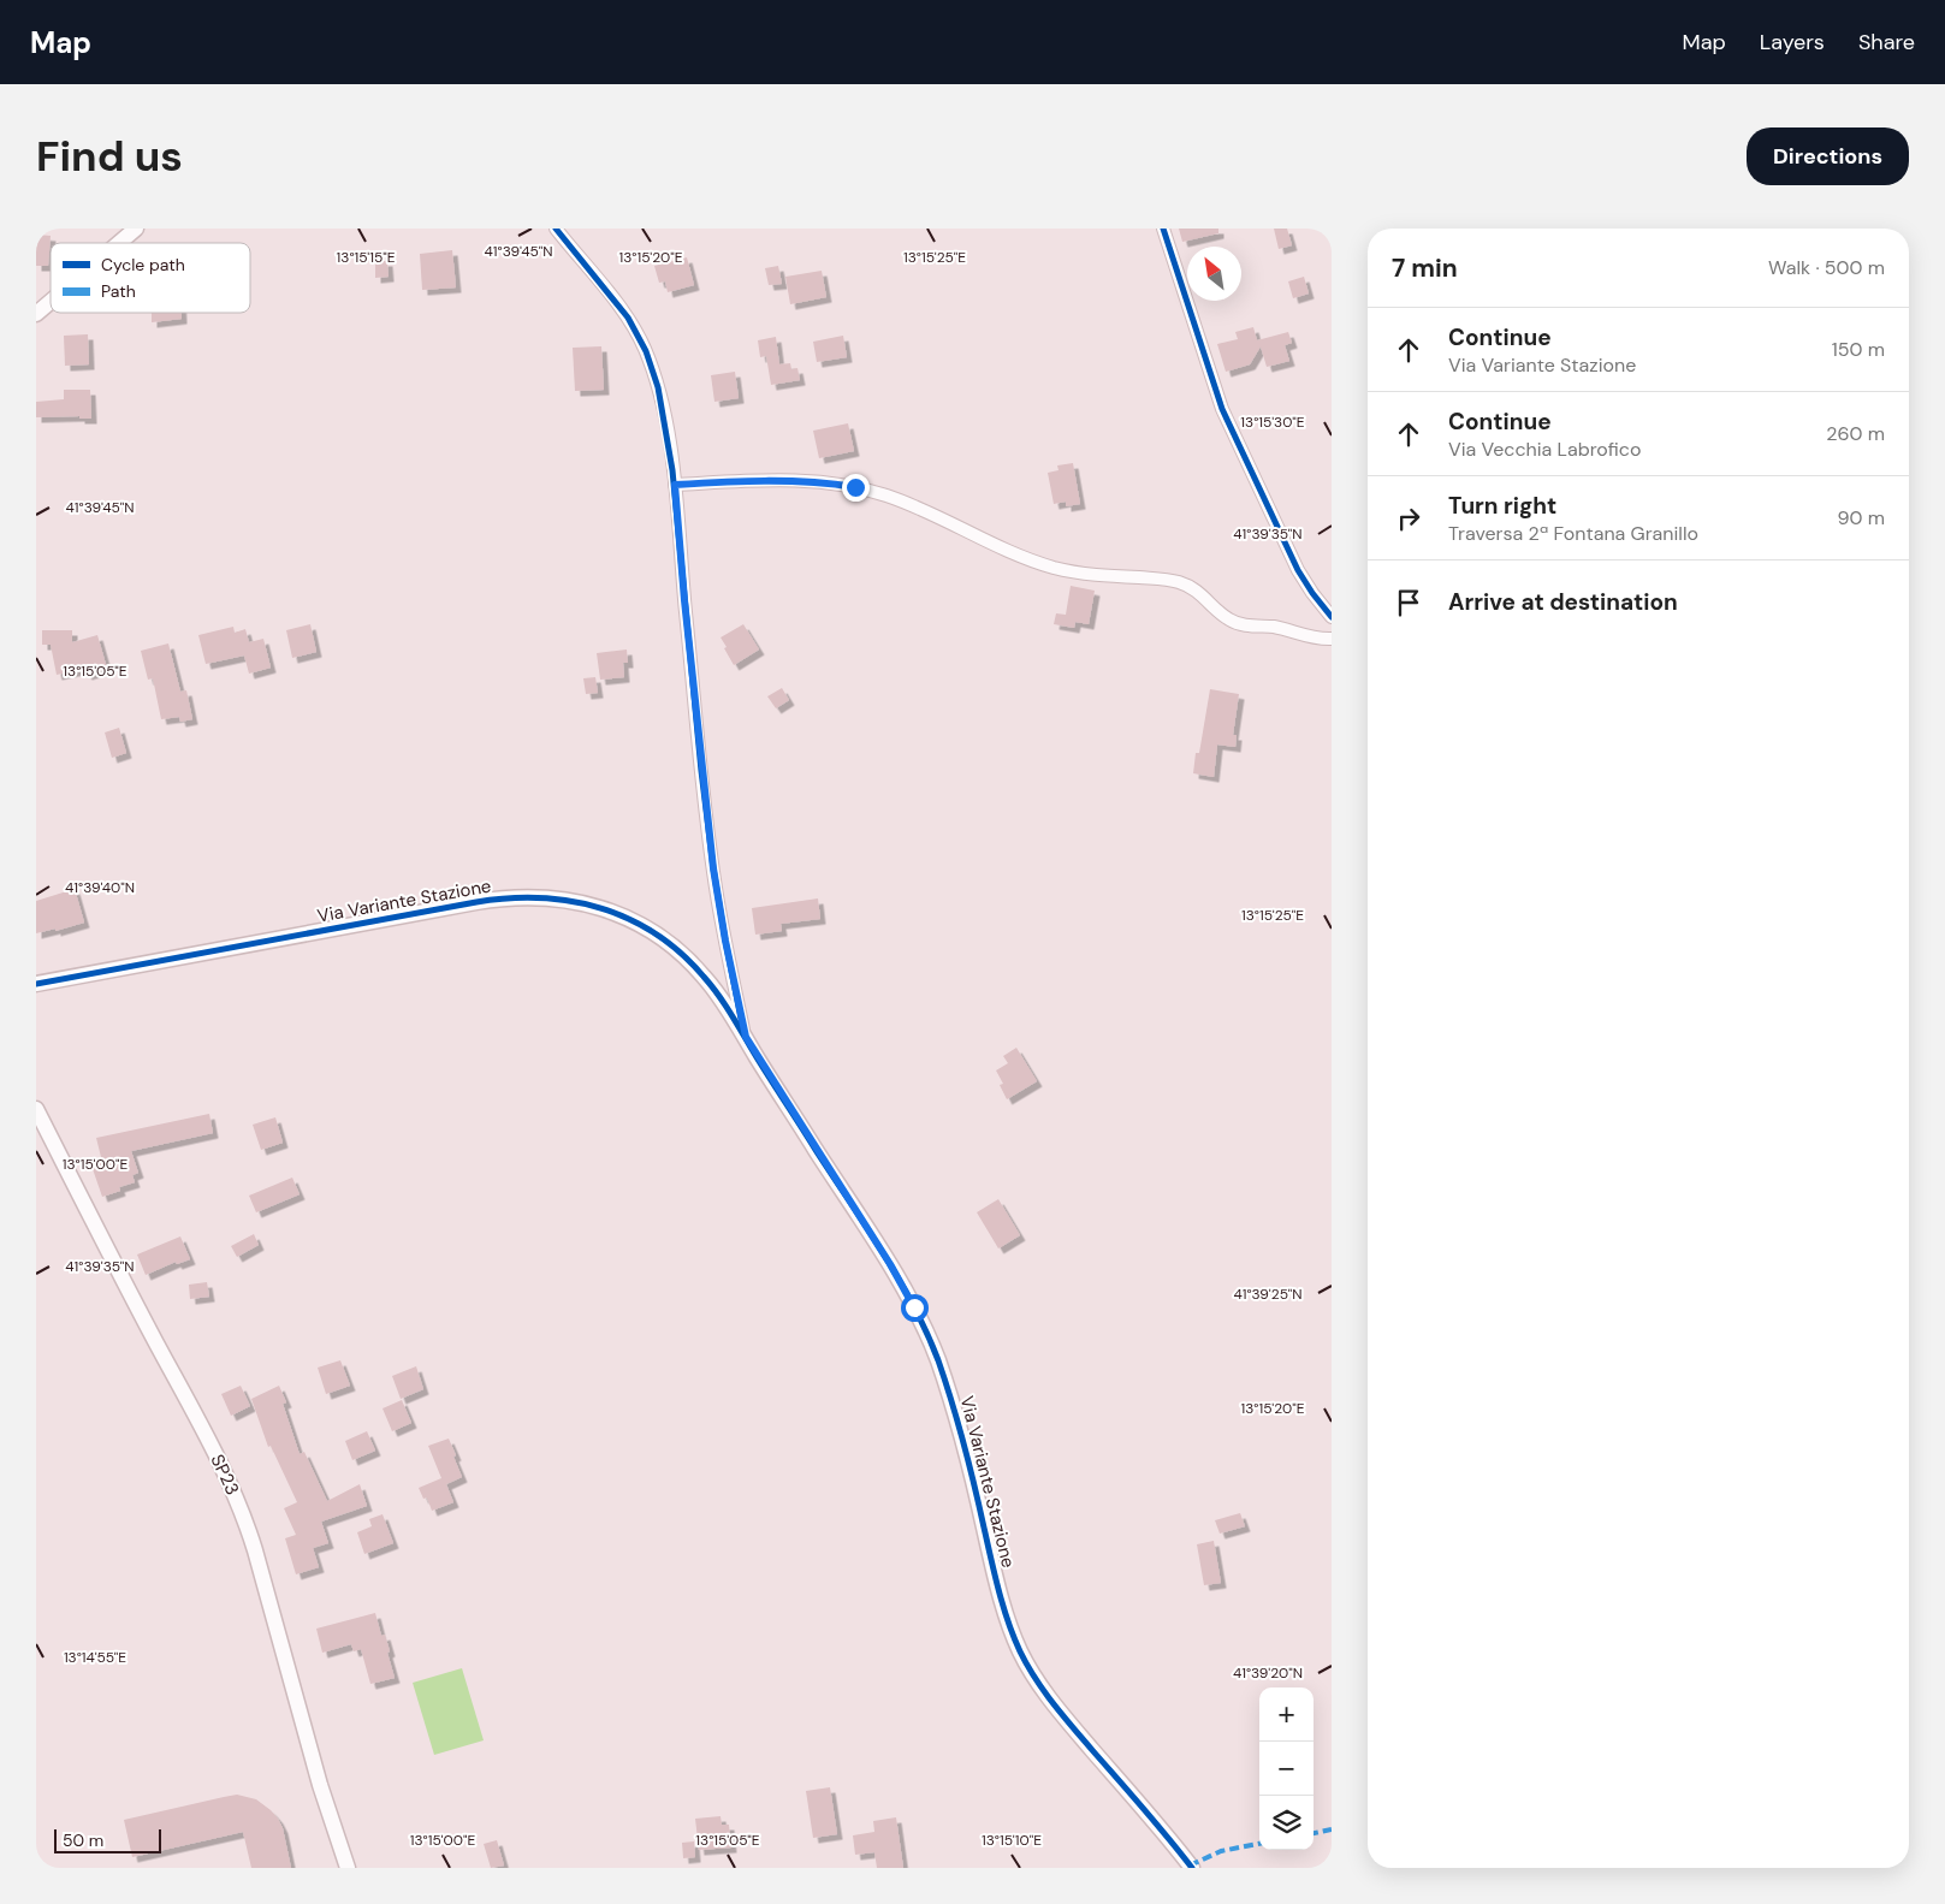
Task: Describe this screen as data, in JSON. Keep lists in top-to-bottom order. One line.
{"streets":{"street":["Via Variante Stazione","SP23"]},"legend":["Cycle path","Path"],"scale_bar":"50 m","north":"top left","page":{"header":"Map","nav":["Map","Layers","Share"],"buttons":"Directions","title":"Find us","heading":["7 min","Walk · 500 m"],"list":[["Continue","Via Variante Stazione","150 m"],["Continue","Via Vecchia Labrofico","260 m"],["Turn right","Traversa 2ª Fontana Granillo","90 m"],"Arrive at destination"],"map_buttons":["+","−"],"scale":"50 m"},"coordinates":["41°39'45\"N","13°15'15\"E","13°15'20\"E","13°15'25\"E","13°15'30\"E","41°39'35\"N","13°15'05\"E","41°39'40\"N","13°15'00\"E","41°39'25\"N","13°14'55\"E","41°39'20\"N","13°15'10\"E"]}
